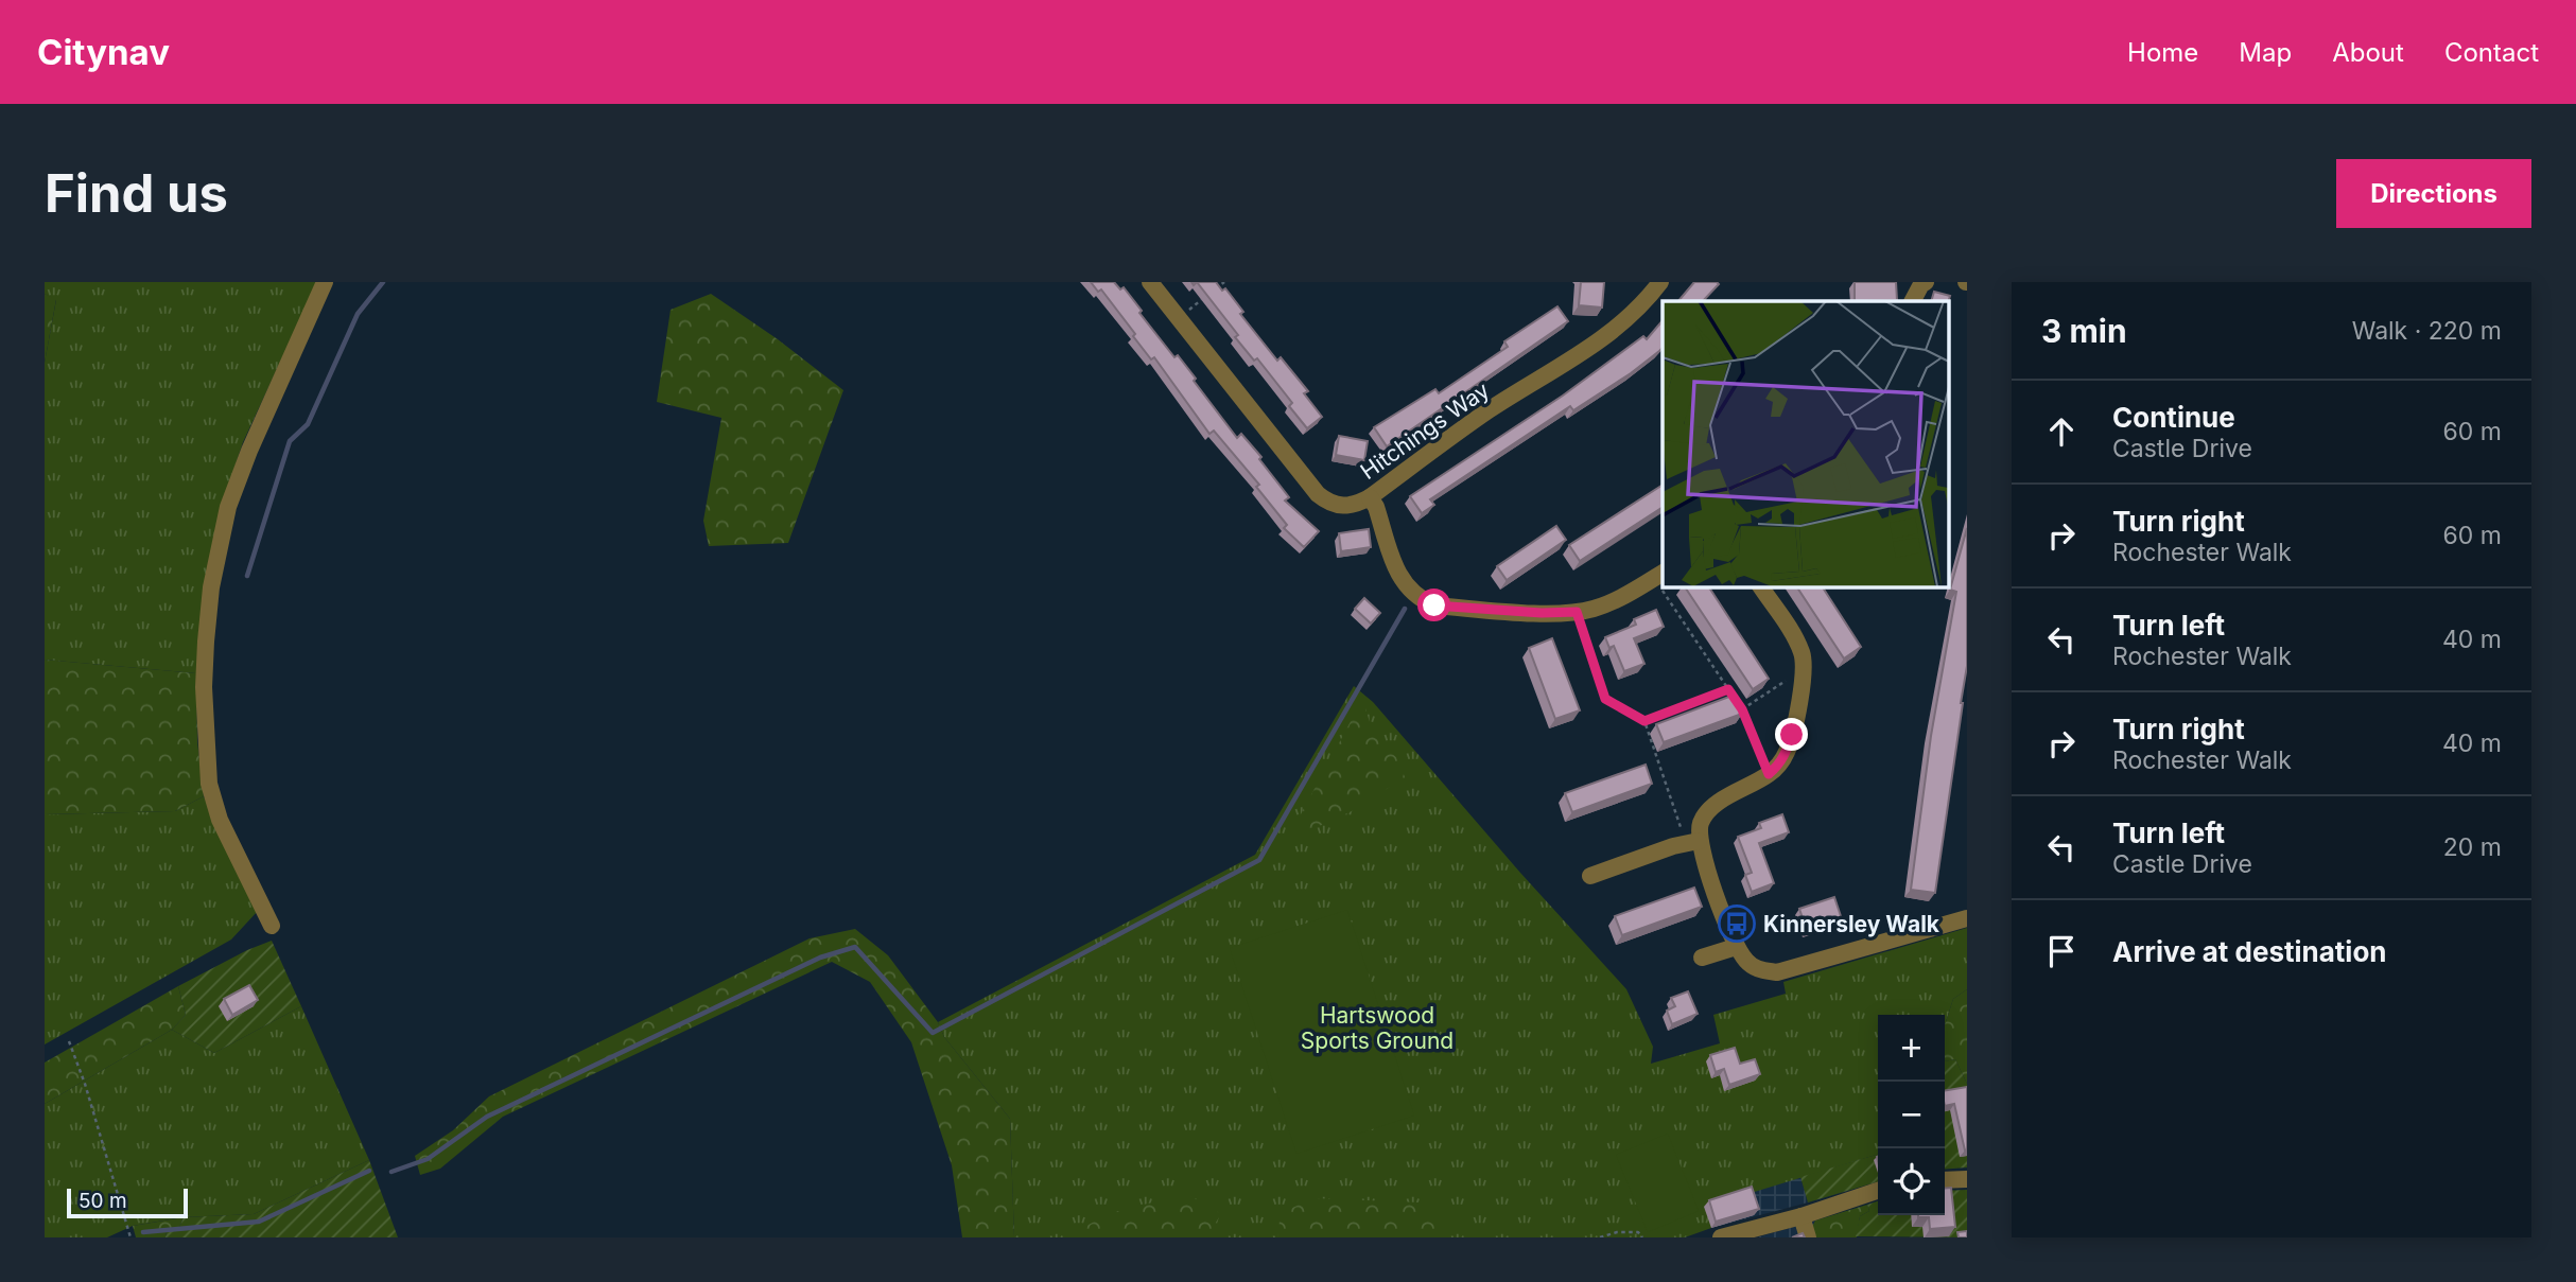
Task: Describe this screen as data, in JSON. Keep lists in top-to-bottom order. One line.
{"streets":{"street":["Hitchings Way"]},"parks":["Hartswood Sports Ground"],"places":{"bus stop":["Kinnersley Walk"]},"scale_bar":"50 m","page":{"header":"Citynav","nav":["Home","Map","About","Contact"],"buttons":"Directions","title":"Find us","heading":["3 min","Walk · 220 m"],"list":[["Continue","Castle Drive","60 m"],["Turn right","Rochester Walk","60 m"],["Turn left","Rochester Walk","40 m"],["Turn right","Rochester Walk","40 m"],["Turn left","Castle Drive","20 m"],"Arrive at destination"],"map_buttons":["+","−"],"scale":"50 m"}}
